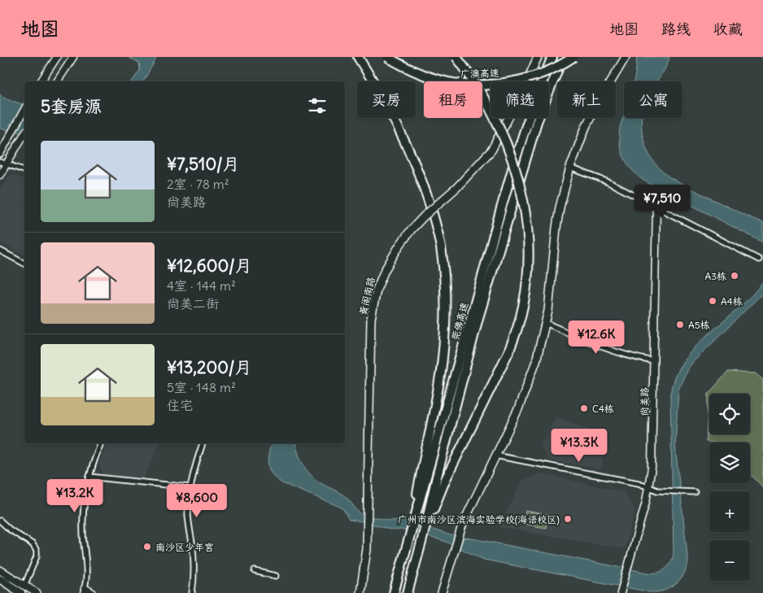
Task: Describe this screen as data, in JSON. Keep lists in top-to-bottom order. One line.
{"streets":{"highway":["广澳高速","莞佛高速"],"main road":["黄阁南路"],"street":["尚美路"]},"places":["A3栋","A4栋","A5栋","C4栋","广州市南沙区滨海实验学校(海语校区)","南沙区少年宫"],"page":{"header":"地图","nav":["地图","路线","收藏"],"chip":["买房","租房","筛选","新上","公寓"],"heading":"5套房源","list":[{"name":"¥7,510/月","note":"2室 · 78 m² · 尚美路"},{"name":"¥12,600/月","note":"4室 · 144 m² · 尚美二街"},{"name":"¥13,200/月","note":"5室 · 148 m² · 住宅"}],"price":["¥7,510","¥12.6K","¥13.3K","¥13.2K","¥8,600"],"map_buttons":["+","−"]}}
